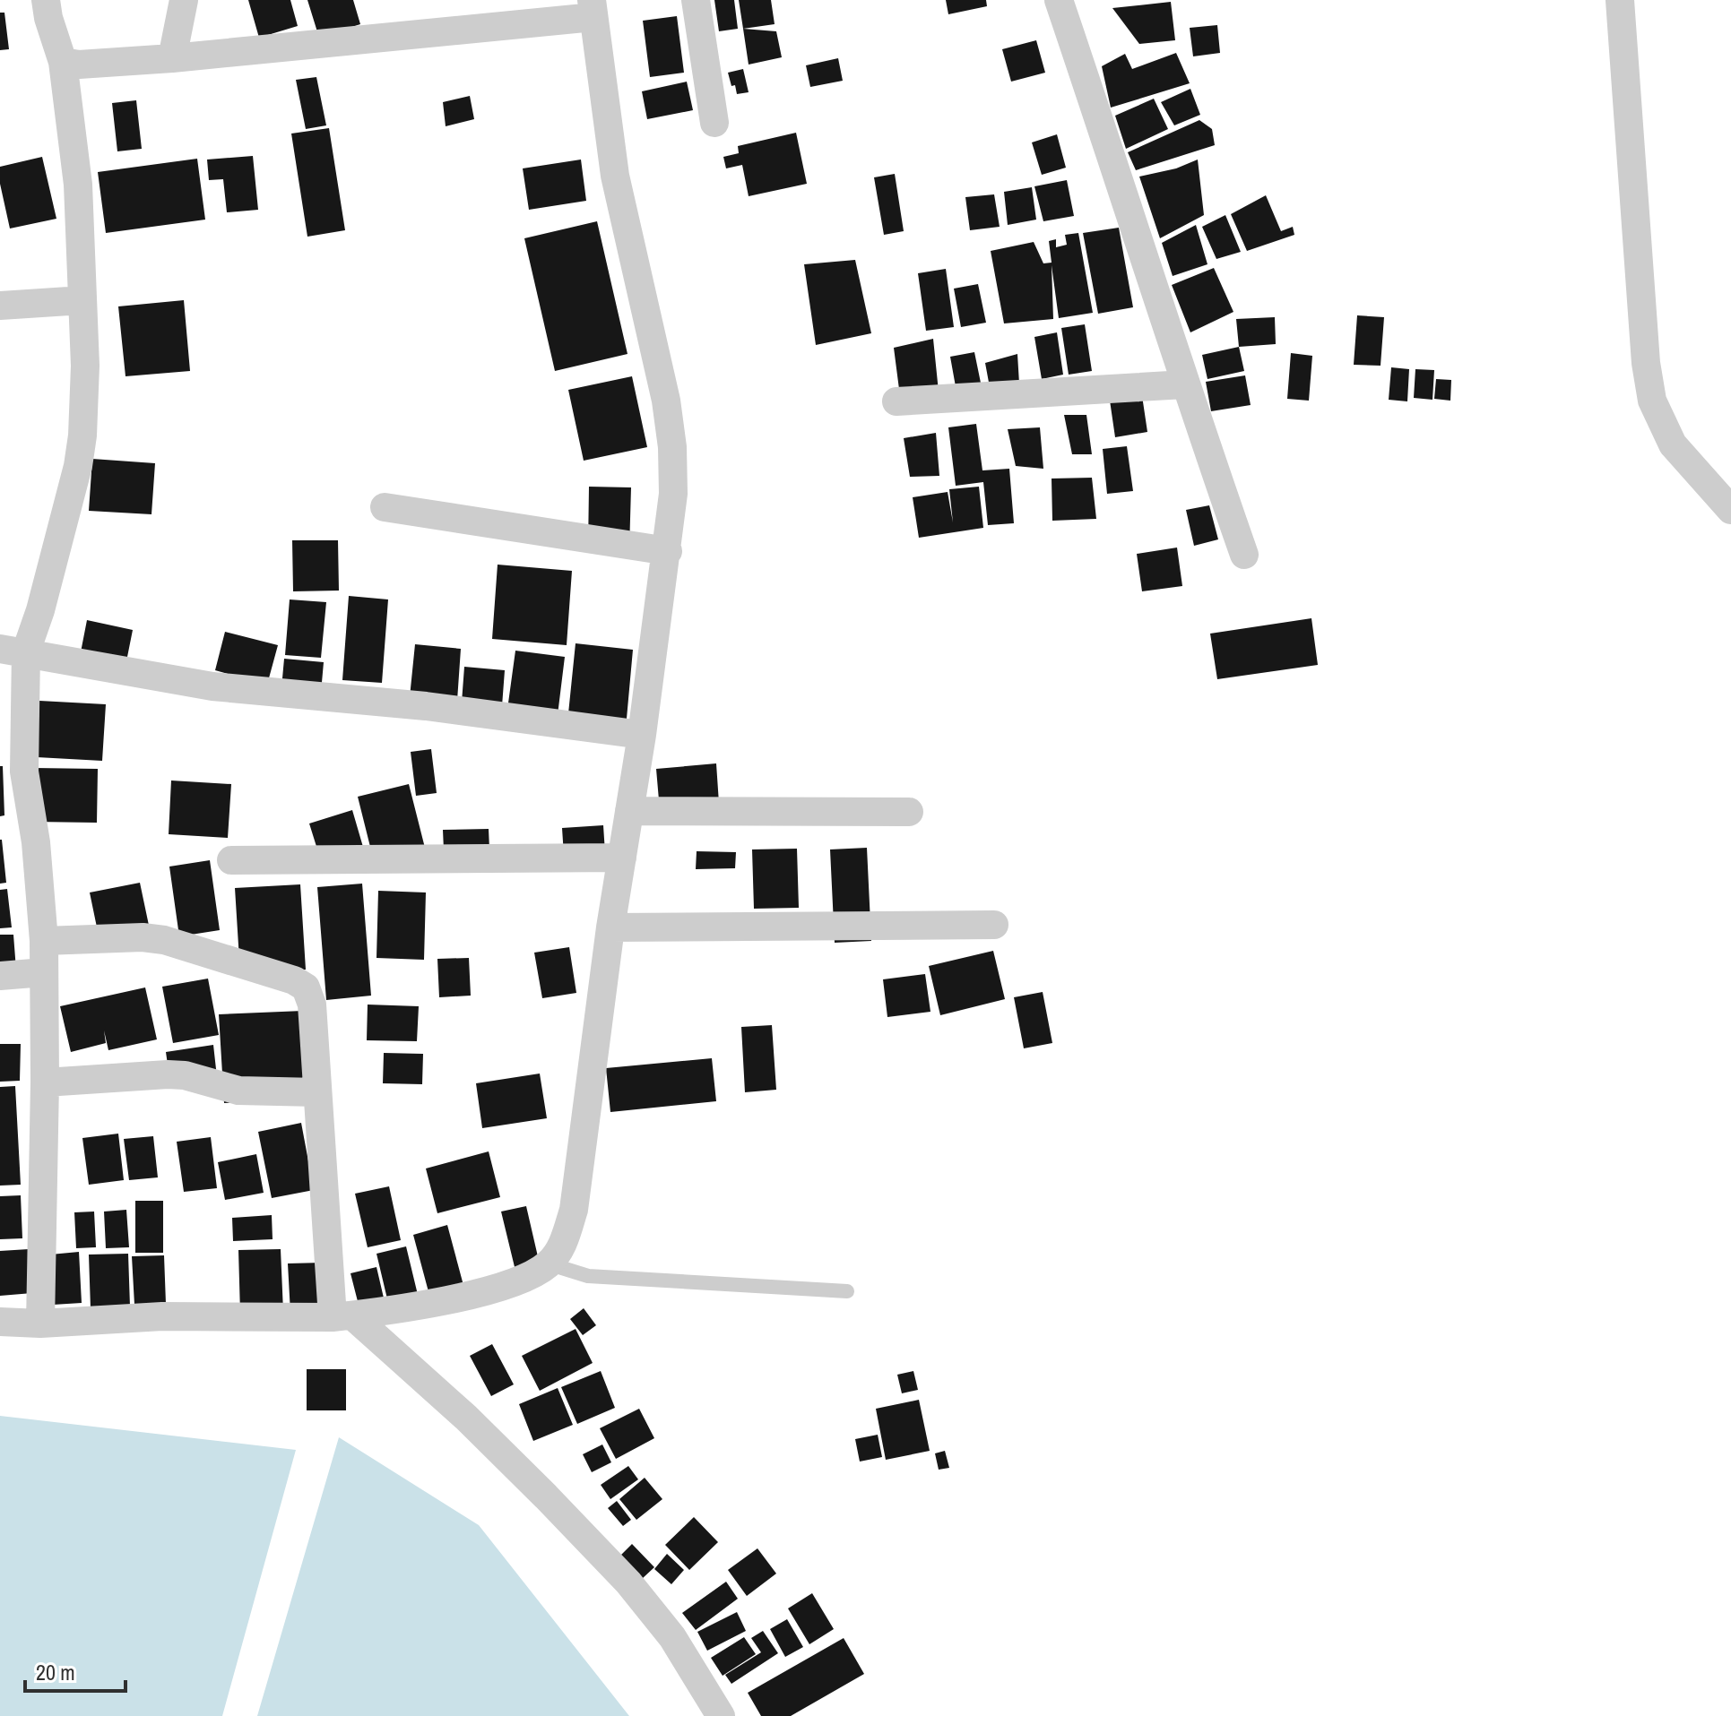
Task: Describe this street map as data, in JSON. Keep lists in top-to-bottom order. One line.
{"scale_bar":"20 m"}
